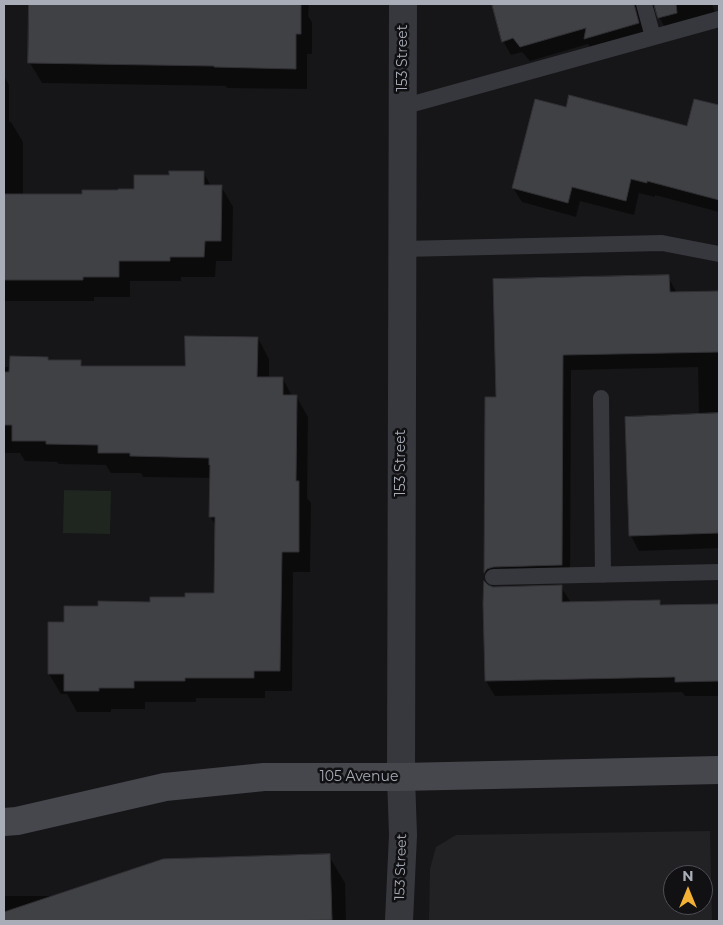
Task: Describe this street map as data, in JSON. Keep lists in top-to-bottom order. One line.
{"streets":{"street":["153 Street","105 Avenue"]},"crossings":[["153 Street","105 Avenue"]],"north":"top"}
